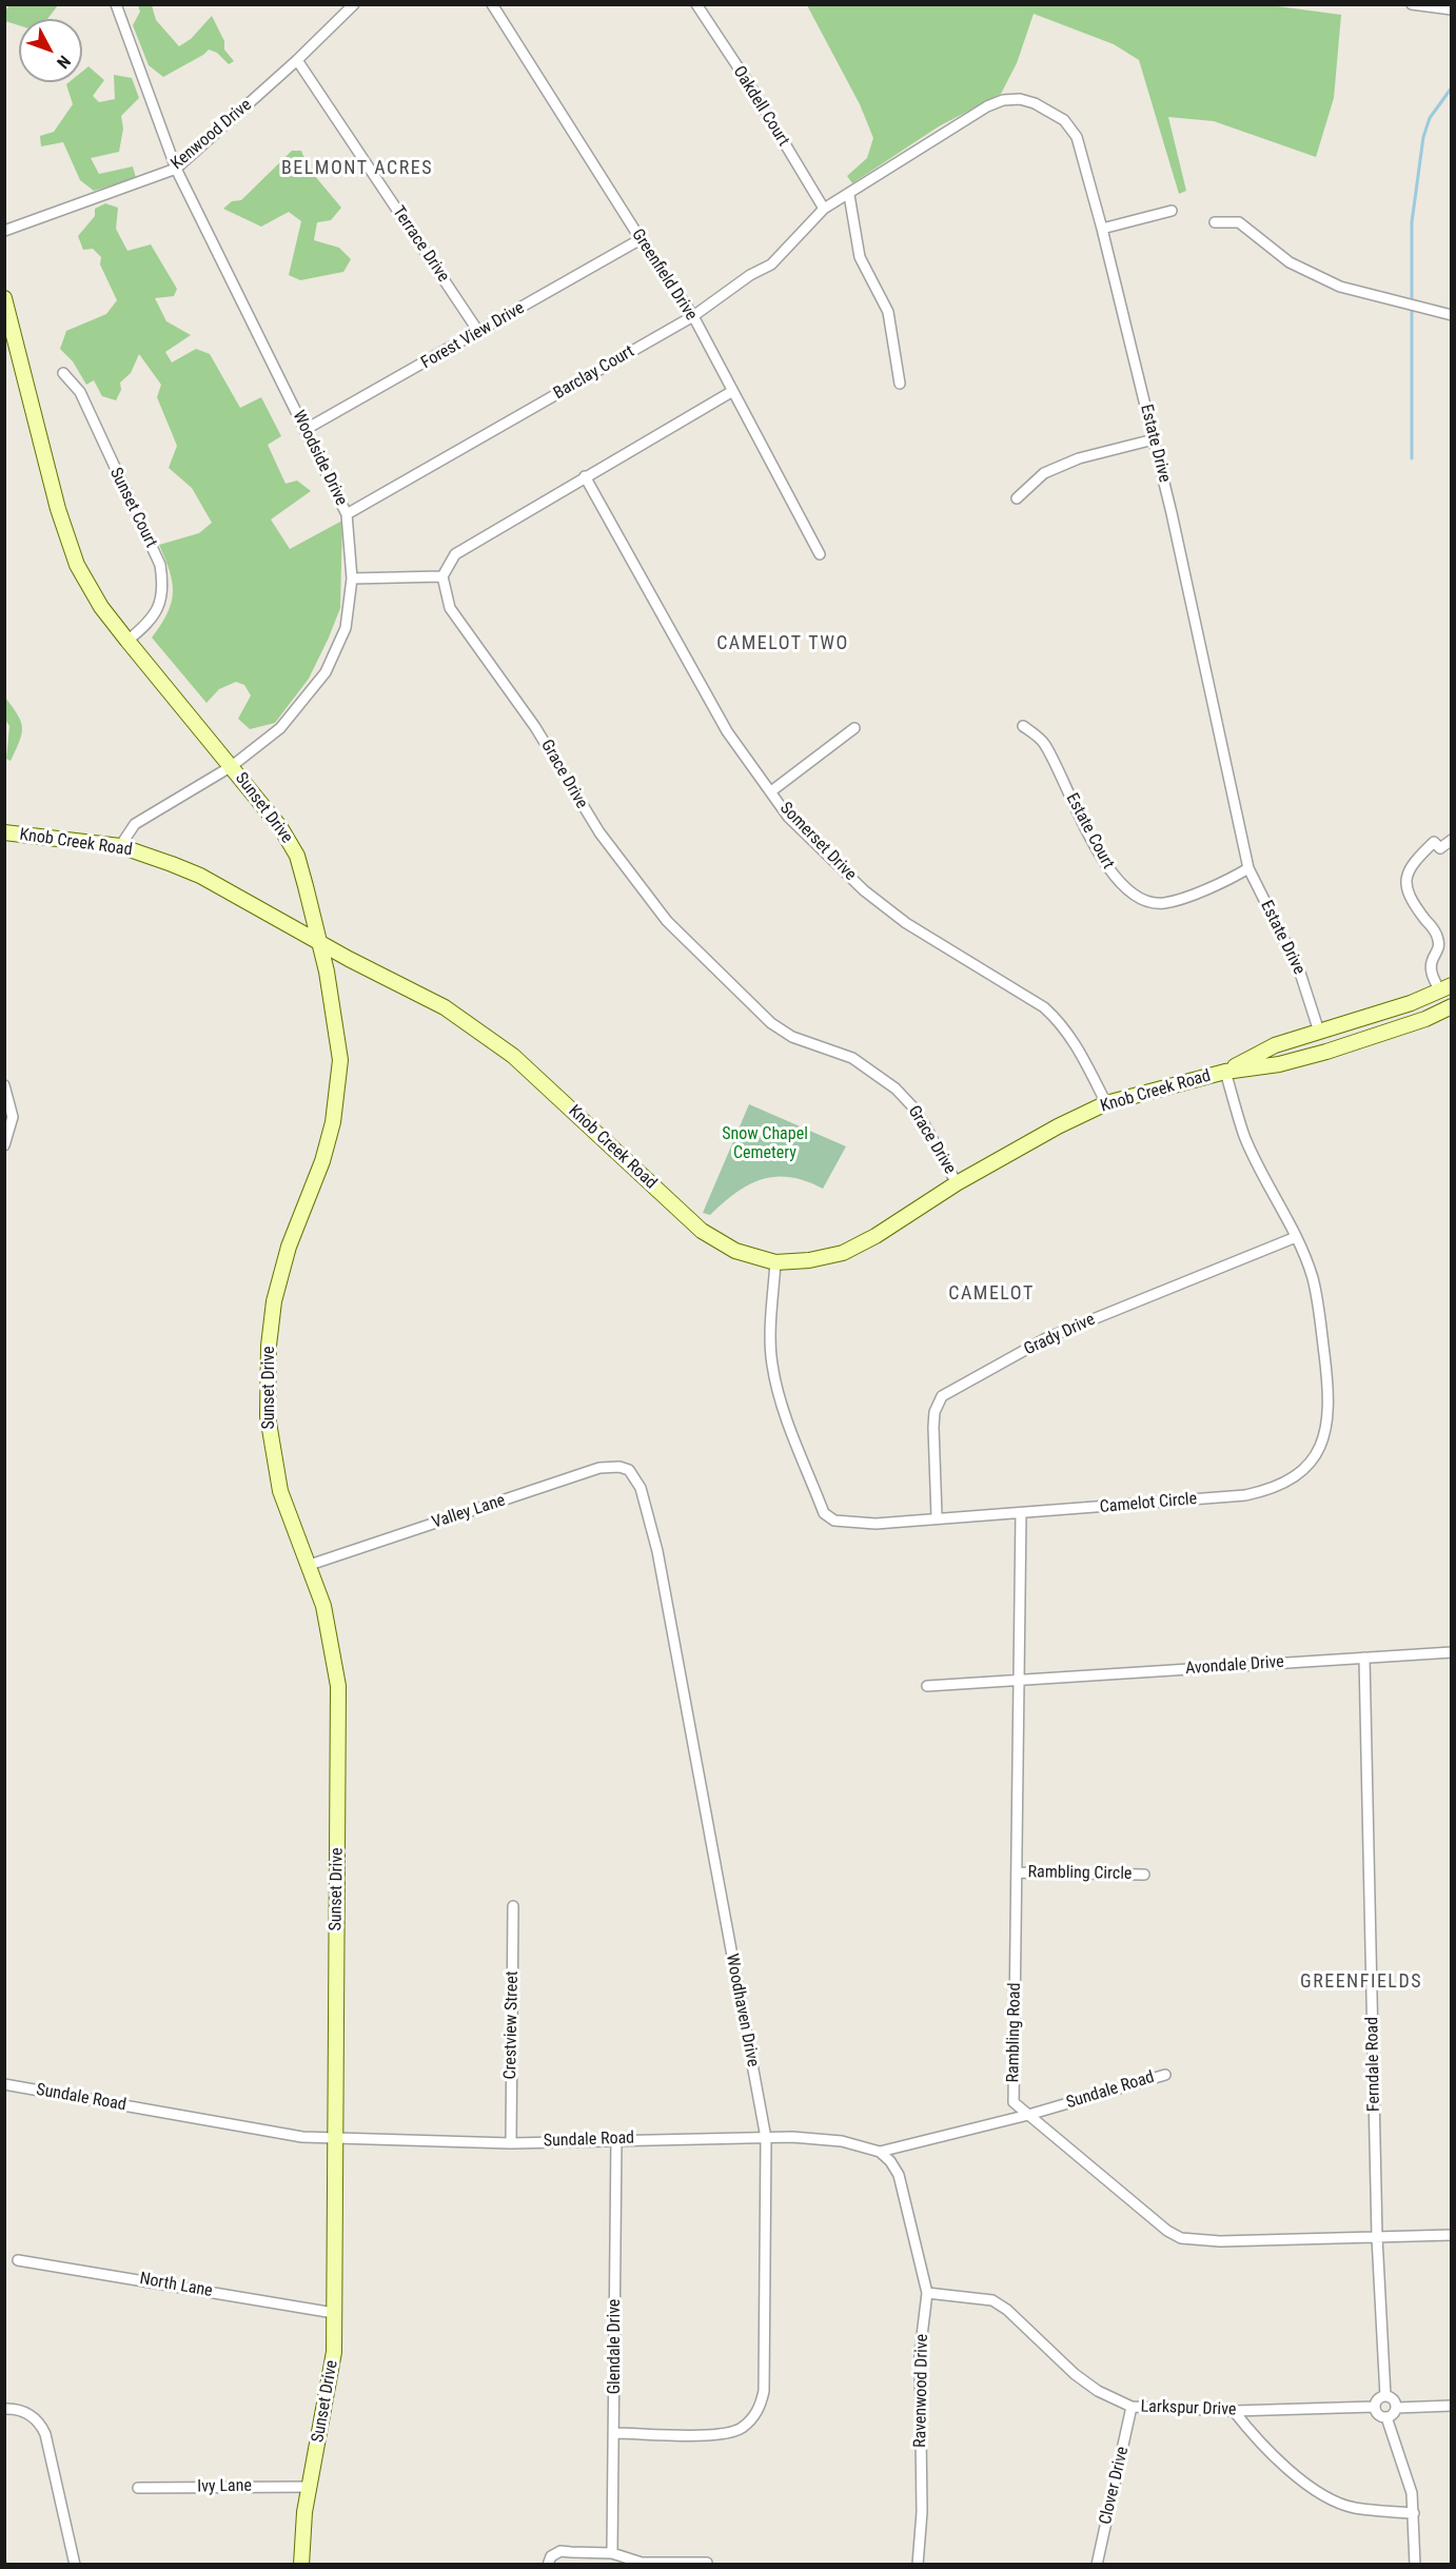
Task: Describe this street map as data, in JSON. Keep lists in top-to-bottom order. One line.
{"streets":{"main road":["Sunset Drive","Knob Creek Road"],"street":["Oakdell Court","Kenwood Drive","Terrace Drive","Greenfield Drive","Forest View Drive","Barclay Court","Estate Drive","Woodside Drive","Sunset Court","Grace Drive","Estate Court","Somerset Drive","Grady Drive","Camelot Circle","Valley Lane","Avondale Drive","Rambling Circle","Woodhaven Drive","Crestview Street","Rambling Road","Ferndale Road","Sundale Road","North Lane","Glendale Drive","Ravenwood Drive","Larkspur Drive","Clover Drive","Ivy Lane"]},"crossings":[["Oakdell Court","Barclay Court"],["Oakdell Court","Estate Drive"],["Kenwood Drive","Terrace Drive"],["Kenwood Drive","Woodside Drive"],["Terrace Drive","Forest View Drive"],["Greenfield Drive","Forest View Drive"],["Greenfield Drive","Barclay Court"],["Forest View Drive","Woodside Drive"],["Barclay Court","Estate Drive"],["Barclay Court","Woodside Drive"],["Estate Drive","Estate Court"],["Estate Drive","Knob Creek Road"],["Woodside Drive","Sunset Drive"],["Woodside Drive","Knob Creek Road"],["Sunset Court","Sunset Drive"],["Grace Drive","Knob Creek Road"],["Sunset Drive","Knob Creek Road"],["Sunset Drive","Valley Lane"],["Sunset Drive","Sundale Road"],["Sunset Drive","North Lane"],["Sunset Drive","Ivy Lane"],["Somerset Drive","Knob Creek Road"],["Knob Creek Road","Camelot Circle"],["Grady Drive","Camelot Circle"],["Camelot Circle","Rambling Road"],["Valley Lane","Woodhaven Drive"],["Avondale Drive","Rambling Road"],["Avondale Drive","Ferndale Road"],["Rambling Circle","Rambling Road"],["Woodhaven Drive","Sundale Road"],["Woodhaven Drive","Glendale Drive"],["Crestview Street","Sundale Road"],["Rambling Road","Ferndale Road"],["Rambling Road","Sundale Road"],["Ferndale Road","Larkspur Drive"],["Sundale Road","Glendale Drive"],["Sundale Road","Ravenwood Drive"],["Ravenwood Drive","Larkspur Drive"],["Larkspur Drive","Clover Drive"]],"districts":["BELMONT ACRES","CAMELOT TWO","CAMELOT","GREENFIELDS"],"parks":["Snow Chapel Cemetery"],"north":"bottom right"}
